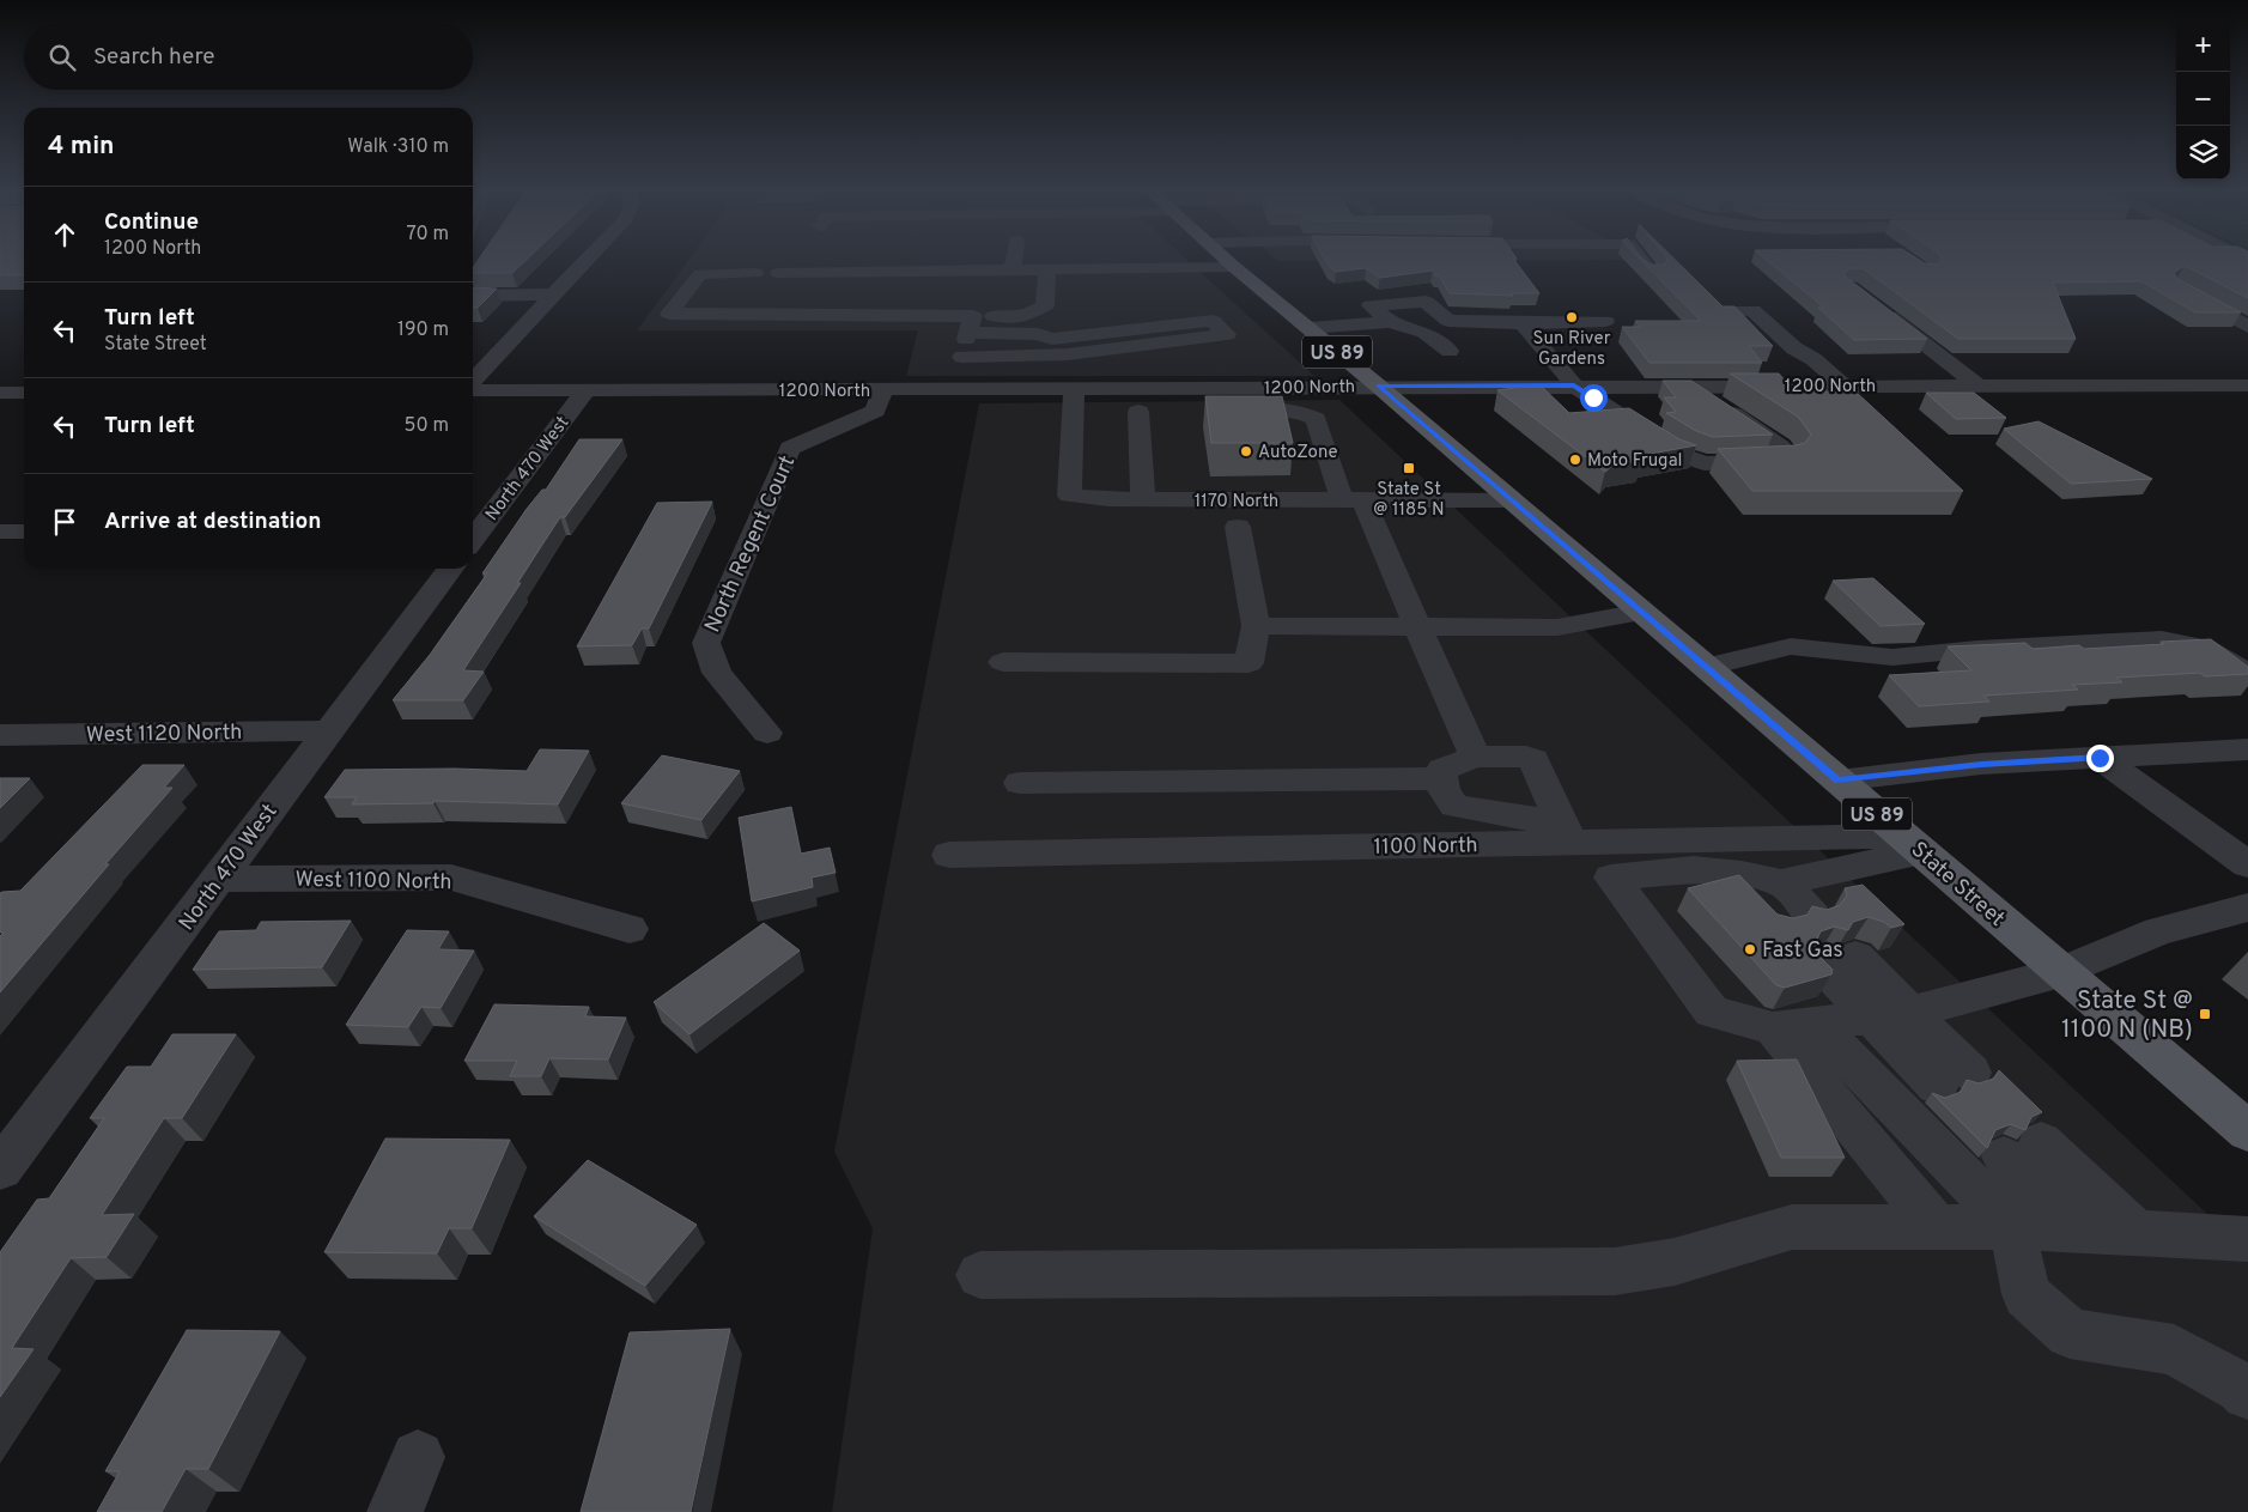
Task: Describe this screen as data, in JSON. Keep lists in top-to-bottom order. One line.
{"streets":{"main road":["US 89","State Street"],"street":["1200 North","North 470 West","1170 North","North Regent Court","West 1120 North","1100 North","West 1100 North"]},"crossings":[["1200 North","North 470 West"],["1200 North","1170 North"],["1200 North","North Regent Court"],["1200 North","State Street"],["North 470 West","West 1120 North"],["North 470 West","West 1100 North"],["1170 North","State Street"],["1100 North","State Street"]],"places":{"other":["Sun River Gardens","AutoZone","Moto Frugal","Fast Gas"],"transit":["State St @ 1185 N","State St @ 1100 N (NB)"]},"page":{"map_buttons":["+","−"],"search":"Search here","heading":["4 min","Walk · 310 m"],"list":[["Continue","1200 North","70 m"],["Turn left","State Street","190 m"],["Turn left","50 m"],"Arrive at destination"]}}
